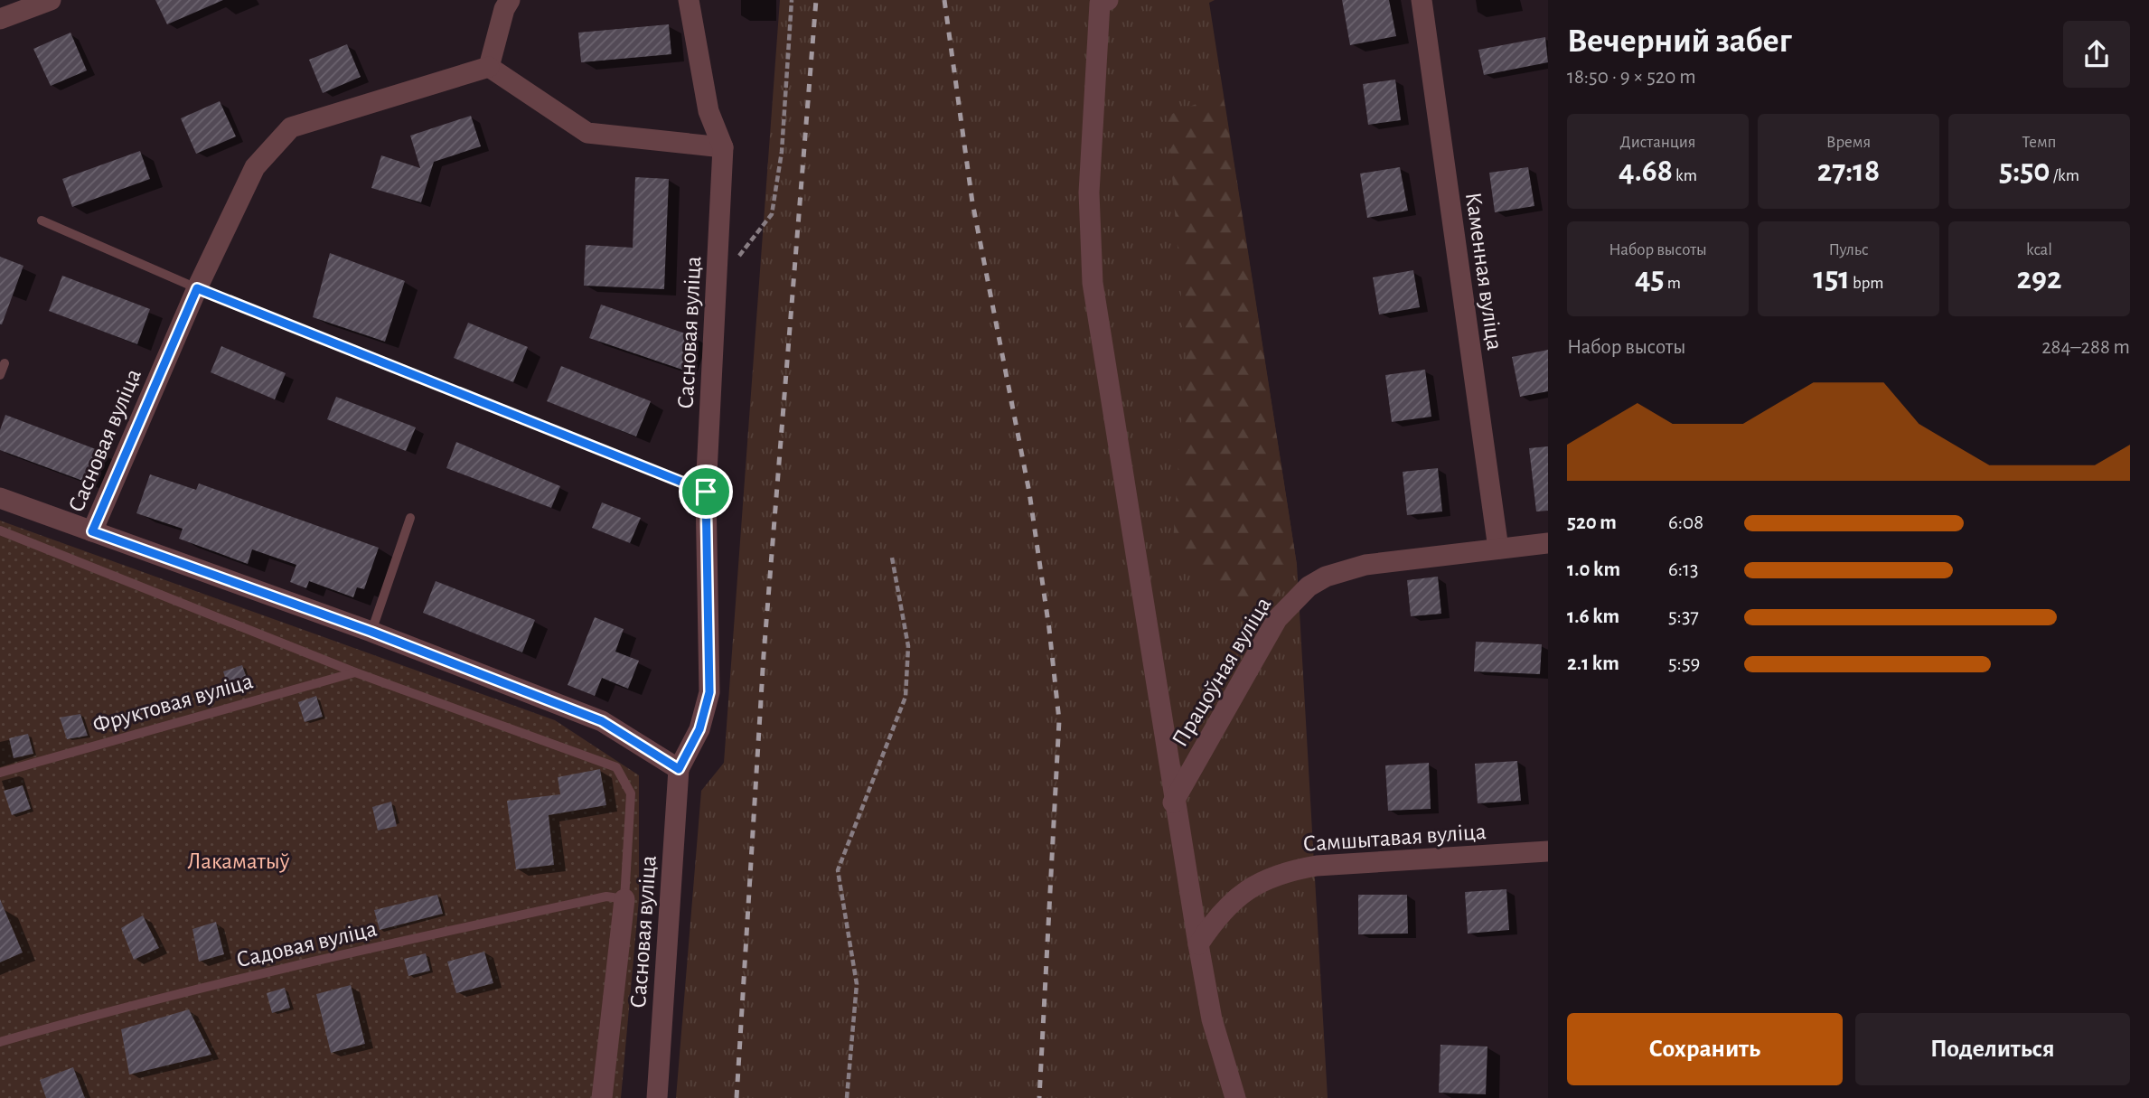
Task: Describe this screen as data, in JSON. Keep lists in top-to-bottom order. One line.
{"streets":{"street":["Каменная вуліца","Сасновая вуліца","Працоўная вуліца","Самшытавая вуліца"],"lane":["Фруктовая вуліца","Садовая вуліца"]},"crossings":[["Каменная вуліца","Працоўная вуліца"]],"parks":["Лакаматыў"],"page":{"heading":["Вечерний забег","18:50 · 9 × 520 m"],"stats":[["Дистанция","4.68 km"],["Время","27:18"],["Темп","5:50 /km"],["Набор высоты","45 m"],["Пульс","151 bpm"],["kcal","292"]],"chart":["Набор высоты","284–288 m"],"list":[{"name":"520 m","note":"6:08"},{"name":"1.0 km","note":"6:13"},{"name":"1.6 km","note":"5:37"},{"name":"2.1 km","note":"5:59"}],"buttons":["Сохранить","Поделиться"]}}
